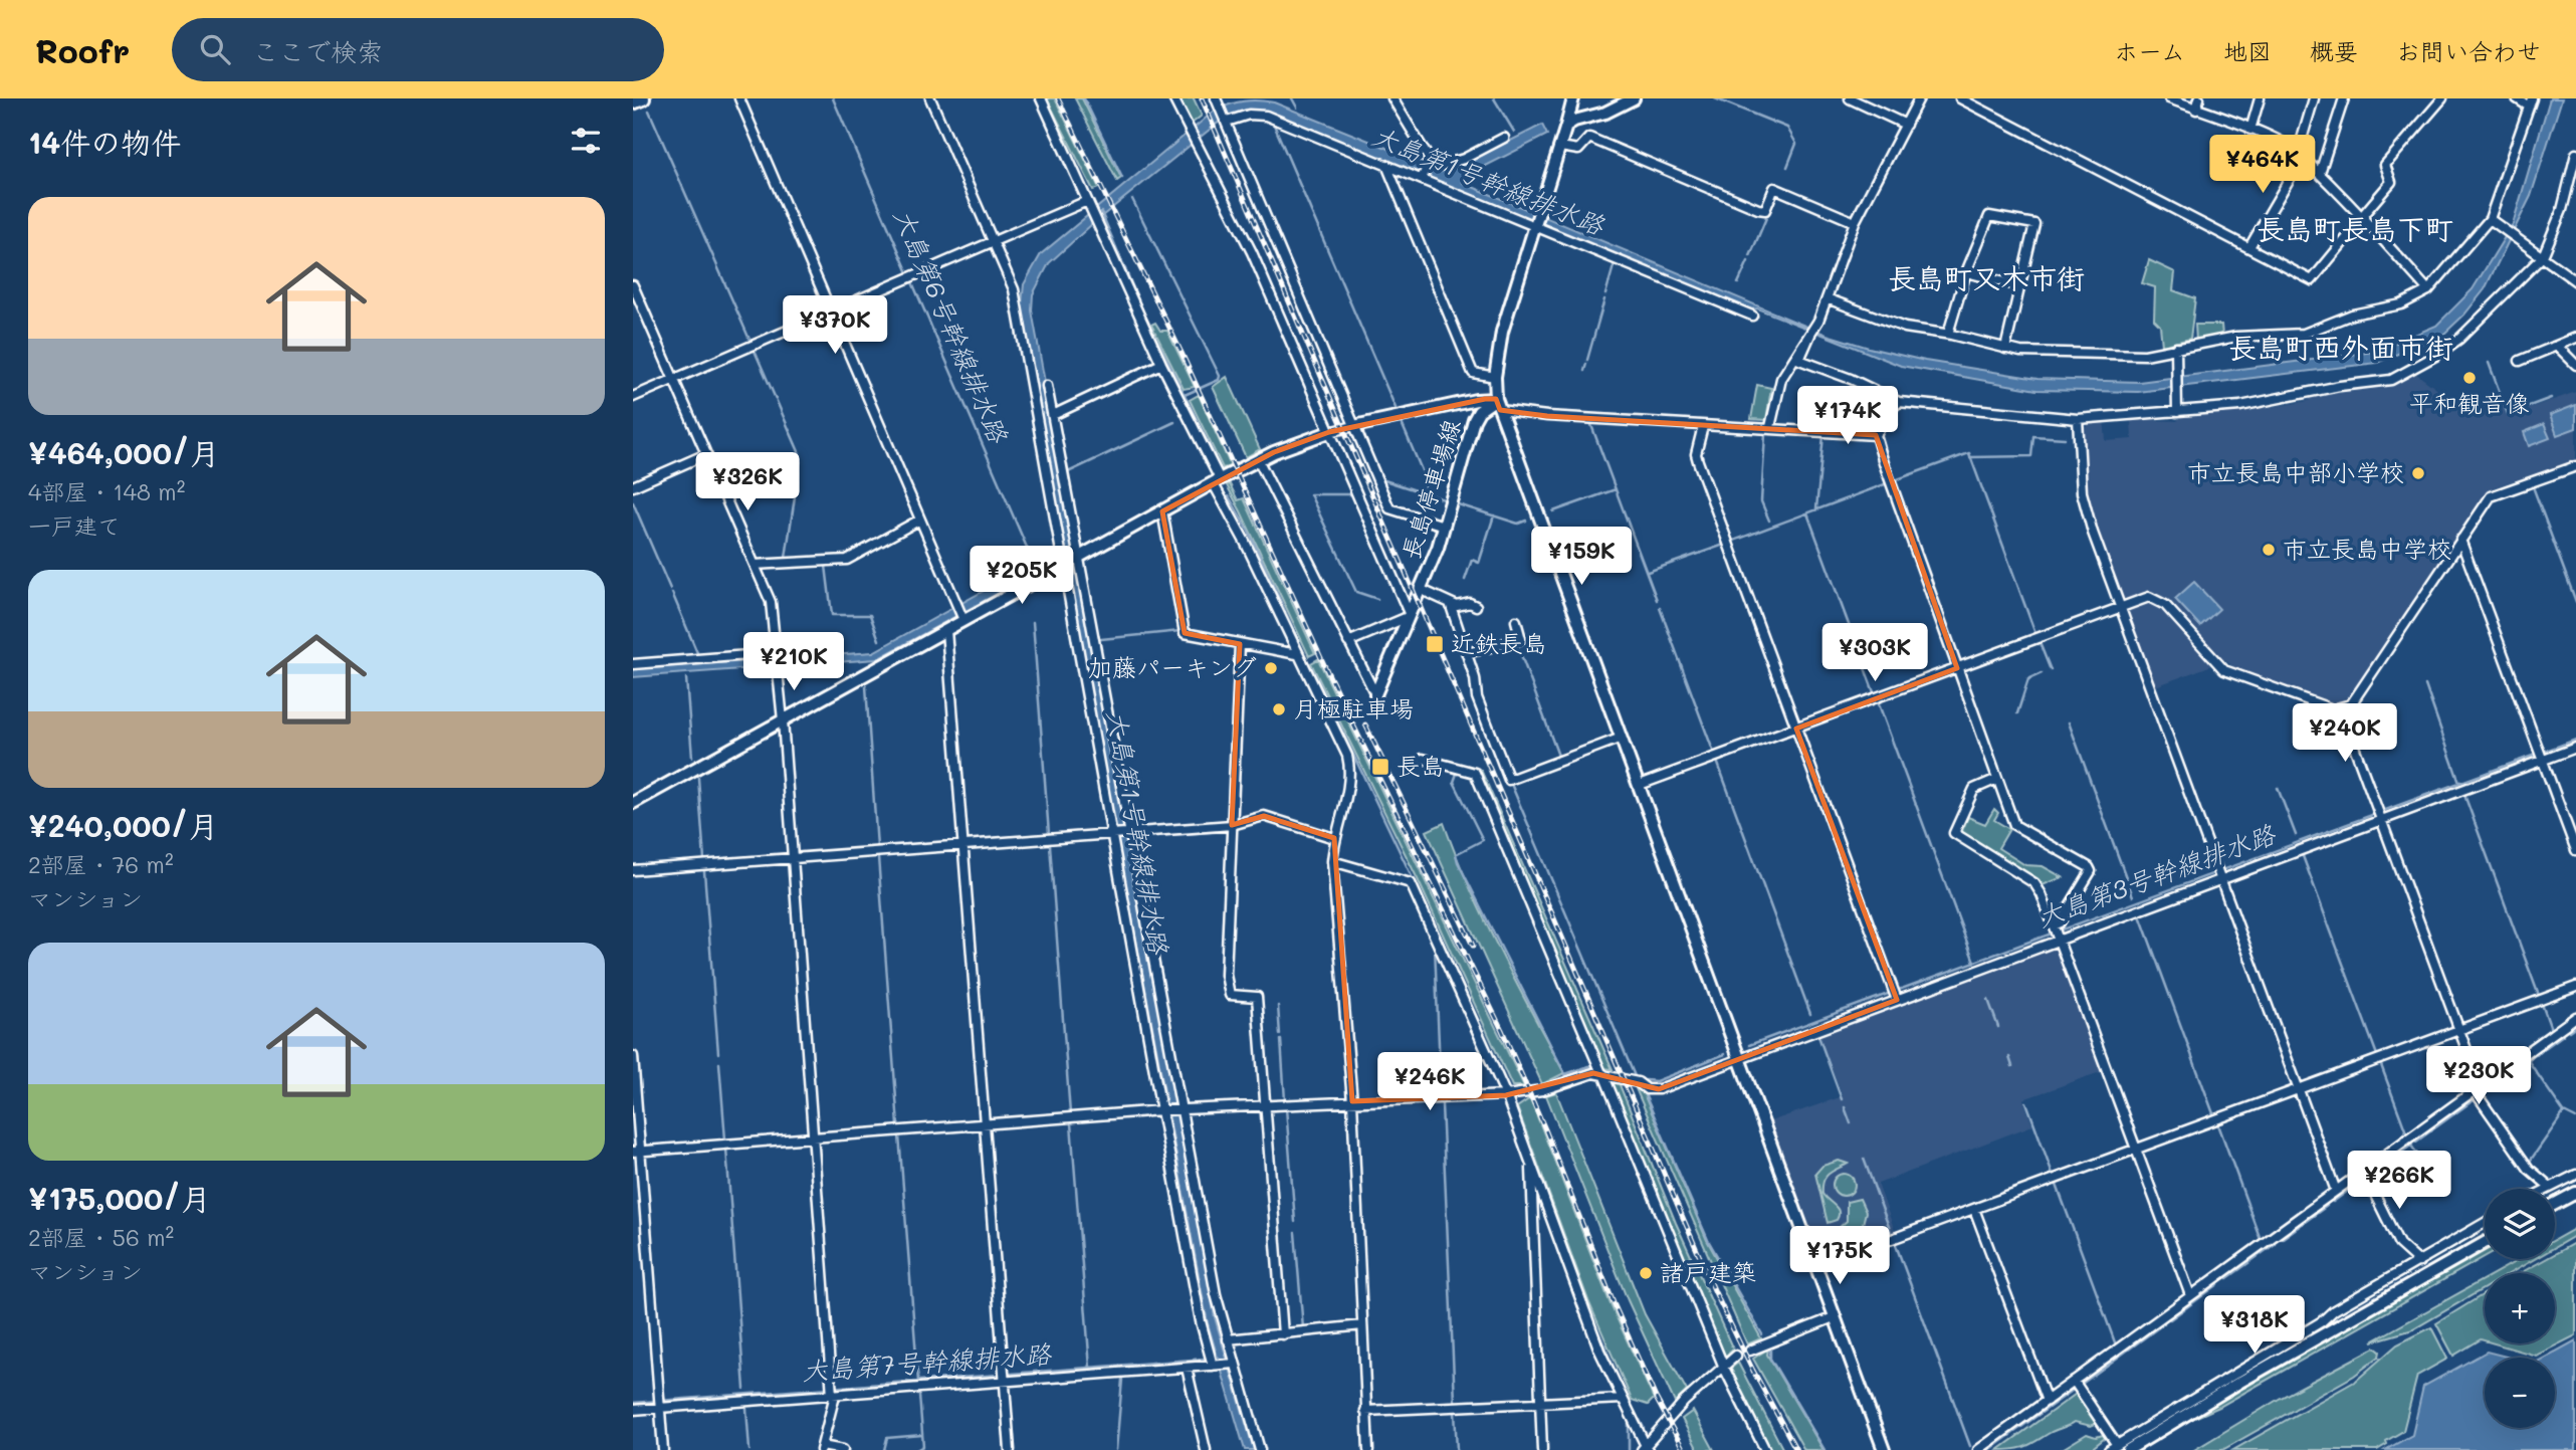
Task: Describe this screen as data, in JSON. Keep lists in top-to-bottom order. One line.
{"streets":{"street":["長島停車場線"]},"districts":["長島町長島下町","長島町又木市街","長島町西外面市街"],"water":["大島第1号幹線排水路","大島第6号幹線排水路","大島第3号幹線排水路","大島第7号幹線排水路"],"places":{"other":["平和観音像","市立長島中部小学校","市立長島中学校","加藤パーキング","月極駐車場","諸戸建築"],"transit":["近鉄長島","長島"]},"page":{"header":"Roofr","search":"ここで検索","nav":["ホーム","地図","概要","お問い合わせ"],"heading":"14件の物件","price":["¥464K","¥370K","¥174K","¥326K","¥159K","¥205K","¥303K","¥210K","¥240K","¥230K","¥246K","¥266K","¥175K","¥318K"],"list":[{"name":"¥464,000/月","note":"4部屋 · 148 m² · 一戸建て"},{"name":"¥240,000/月","note":"2部屋 · 76 m² · マンション"},{"name":"¥175,000/月","note":"2部屋 · 56 m² · マンション"}],"map_buttons":["+","−"]}}
